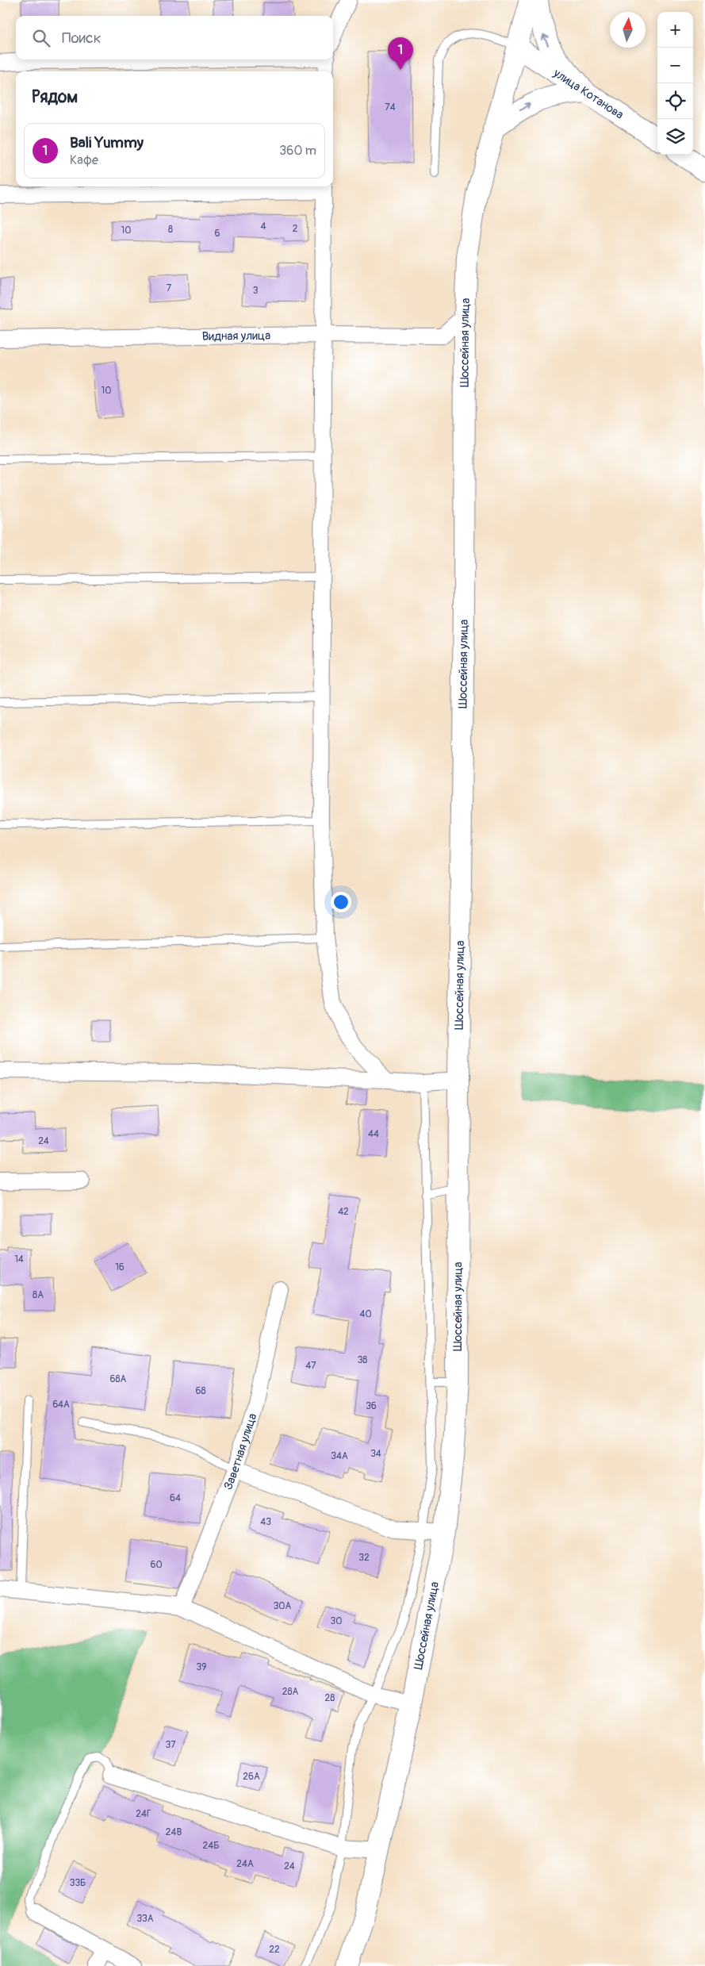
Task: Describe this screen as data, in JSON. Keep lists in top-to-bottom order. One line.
{"streets":{"street":["улица Котанова","Видная улица","Шоссейная улица","Заветная улица"]},"crossings":[["улица Котанова","Шоссейная улица"],["Видная улица","Шоссейная улица"]],"house_numbers":["74","4","2","8","10","6","7","3","10","44","24","42","14","16","8А","40","38","47","68А","68","64А","36","34","34А","64","43","32","60","30А","30","39","28А","28","37","26А","24Г","24В","24Б","24А","24","33Б","33А","22"],"north":"top","page":{"map_buttons":["+","−"],"search":"Поиск","pins":"1","heading":"Рядом","list":[{"mark":"1","name":"Bali Yummy","note":"Кафе","value":"360 m"}]}}
